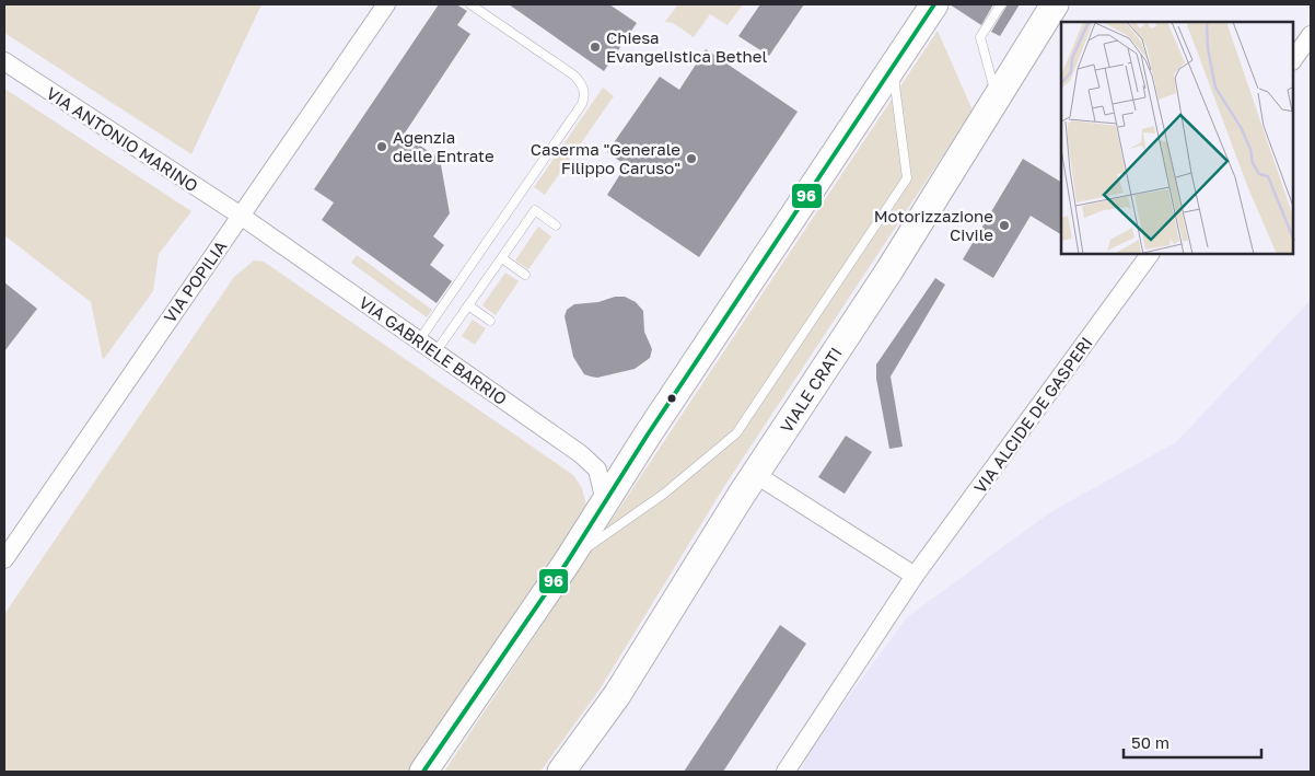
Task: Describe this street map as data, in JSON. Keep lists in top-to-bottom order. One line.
{"streets":{"main road":["VIALE CRATI"],"street":["VIA ANTONIO MARINO","VIA POPILIA","VIA GABRIELE BARRIO","VIA ALCIDE DE GASPERI"]},"crossings":[["VIA ANTONIO MARINO","VIA POPILIA"],["VIA ANTONIO MARINO","VIA GABRIELE BARRIO"],["VIA POPILIA","VIA GABRIELE BARRIO"]],"places":["Chiesa Evangelistica Bethel","Agenzia delle Entrate","Caserma \"Generale Filippo Caruso\"","Motorizzazione Civile"],"lines":["transit line 96"],"scale_bar":"50 m"}
